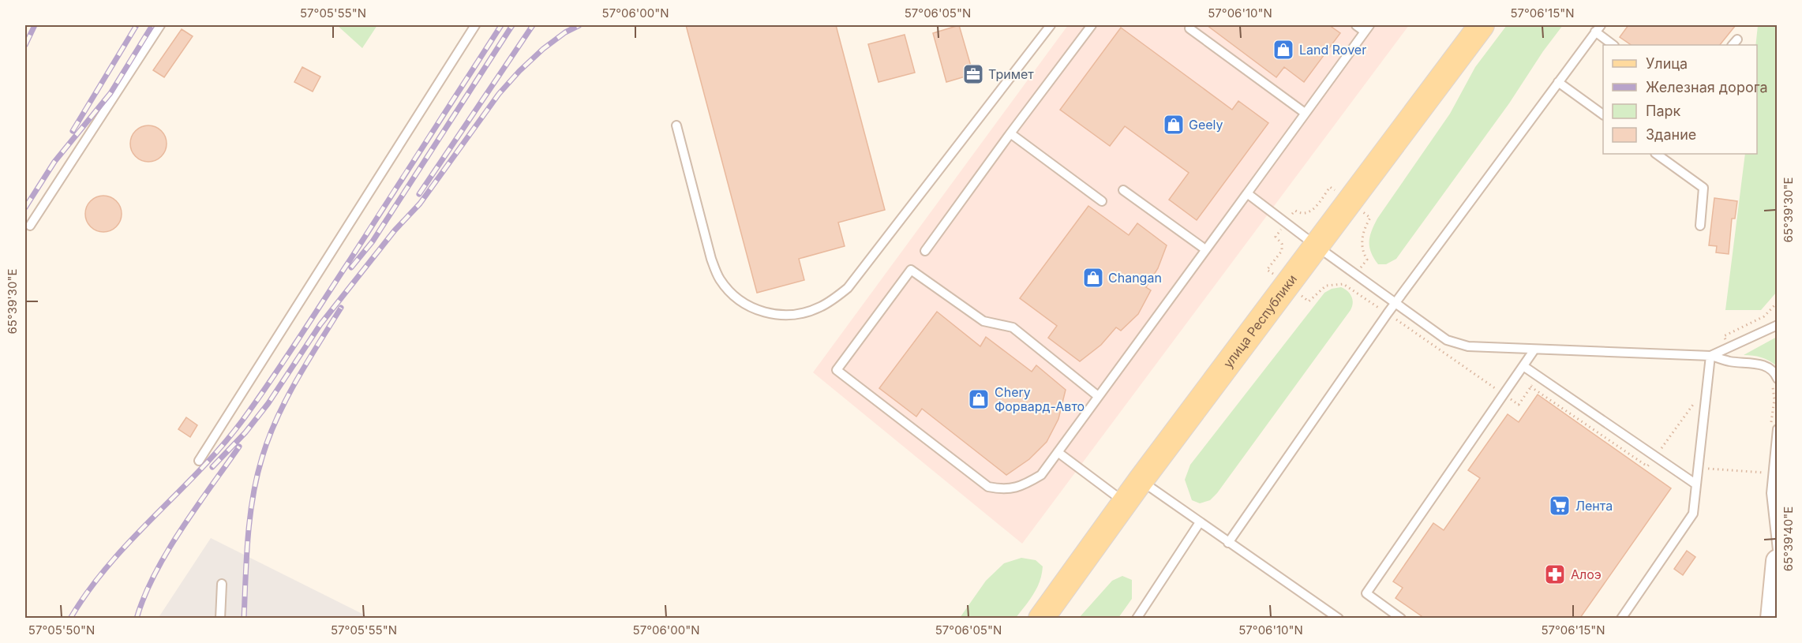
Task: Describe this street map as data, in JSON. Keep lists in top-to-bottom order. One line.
{"streets":{"main road":["улица Республики"]},"places":{"shop":["Land Rover","Geely","Changan","Chery Форвард-Авто"],"office":["Тримет"],"supermarket":["Лента"],"pharmacy":["Алоэ"]},"legend":["Улица","Железная дорога","Парк","Здание"],"coordinates":["57°05'55\"N","57°06'00\"N","57°06'05\"N","57°06'10\"N","57°06'15\"N","65°39'30\"E","65°39'40\"E","57°05'50\"N"]}
